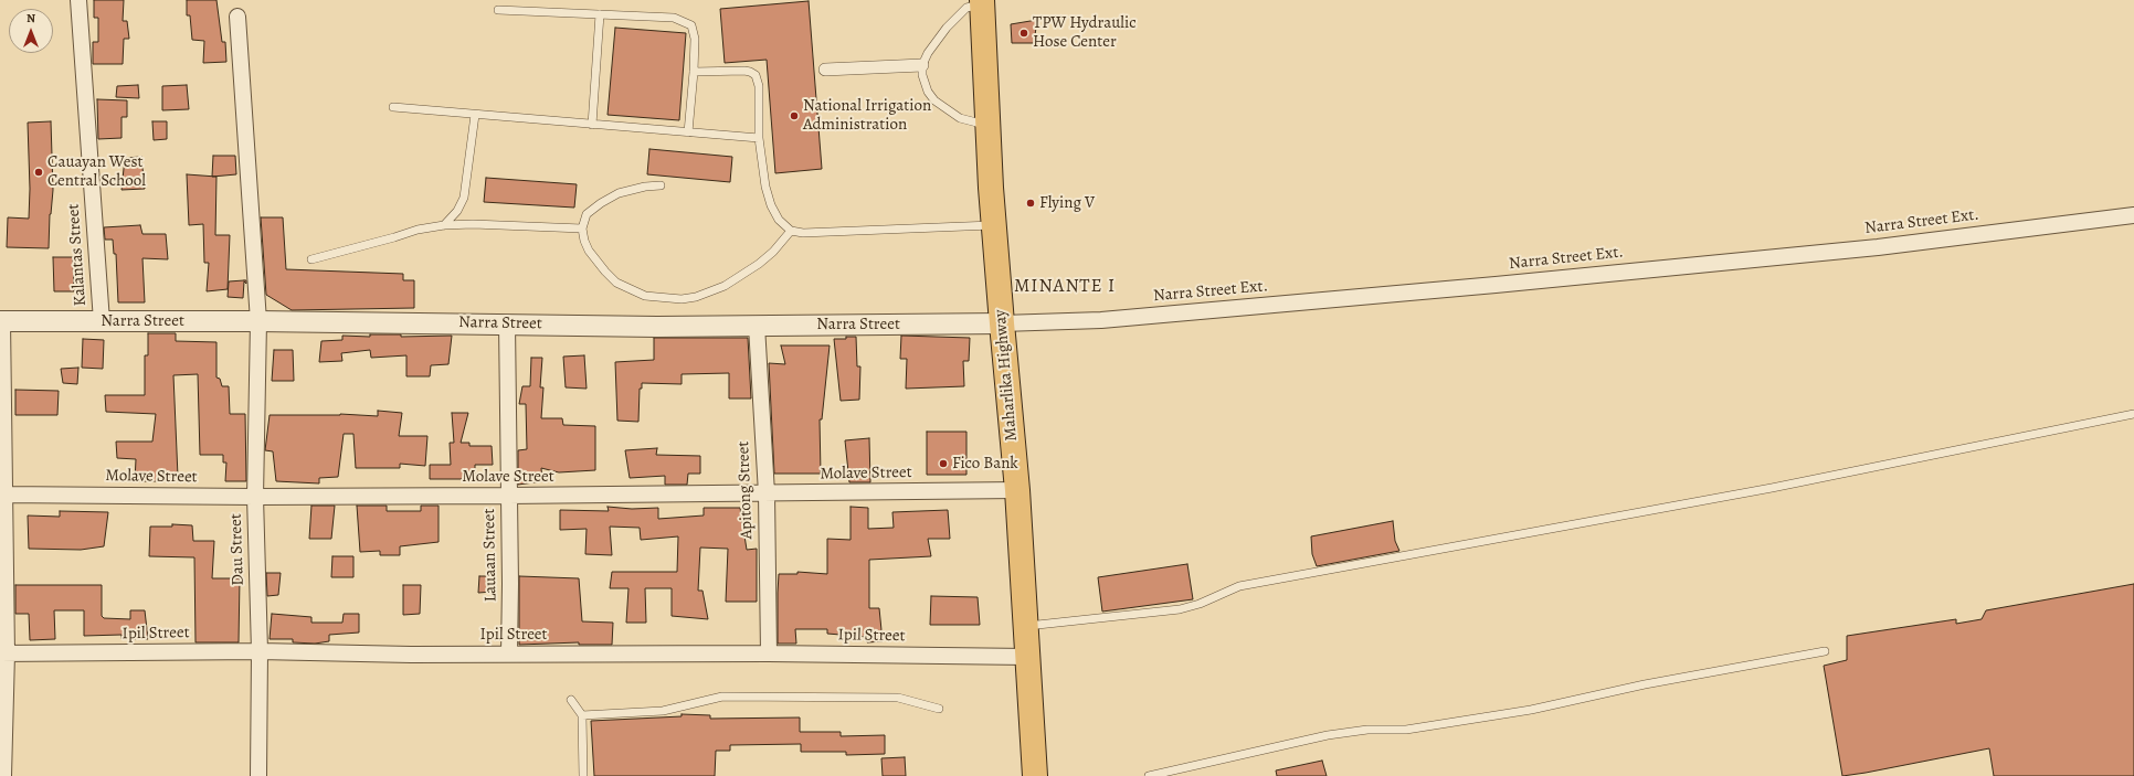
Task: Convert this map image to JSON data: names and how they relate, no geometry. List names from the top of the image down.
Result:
{
  "streets": {
    "highway": ["Maharlika Highway"],
    "street": [
      "Narra Street Ext.",
      "Kalantas Street",
      "Narra Street",
      "Molave Street",
      "Apitong Street",
      "Dau Street",
      "Lauaan Street",
      "Ipil Street"
    ]
  },
  "crossings": [
    ["Narra Street Ext.", "Narra Street"],
    ["Narra Street Ext.", "Maharlika Highway"],
    ["Kalantas Street", "Narra Street"],
    ["Narra Street", "Maharlika Highway"],
    ["Narra Street", "Apitong Street"],
    ["Narra Street", "Dau Street"],
    ["Narra Street", "Lauaan Street"],
    ["Maharlika Highway", "Molave Street"],
    ["Maharlika Highway", "Ipil Street"],
    ["Molave Street", "Apitong Street"],
    ["Molave Street", "Dau Street"],
    ["Molave Street", "Lauaan Street"],
    ["Apitong Street", "Ipil Street"],
    ["Dau Street", "Ipil Street"],
    ["Lauaan Street", "Ipil Street"]
  ],
  "districts": ["MINANTE I"],
  "places": [
    "TPW Hydraulic Hose Center",
    "National Irrigation Administration",
    "Cauayan West Central School",
    "Flying V",
    "Fico Bank"
  ],
  "north": "top"
}
